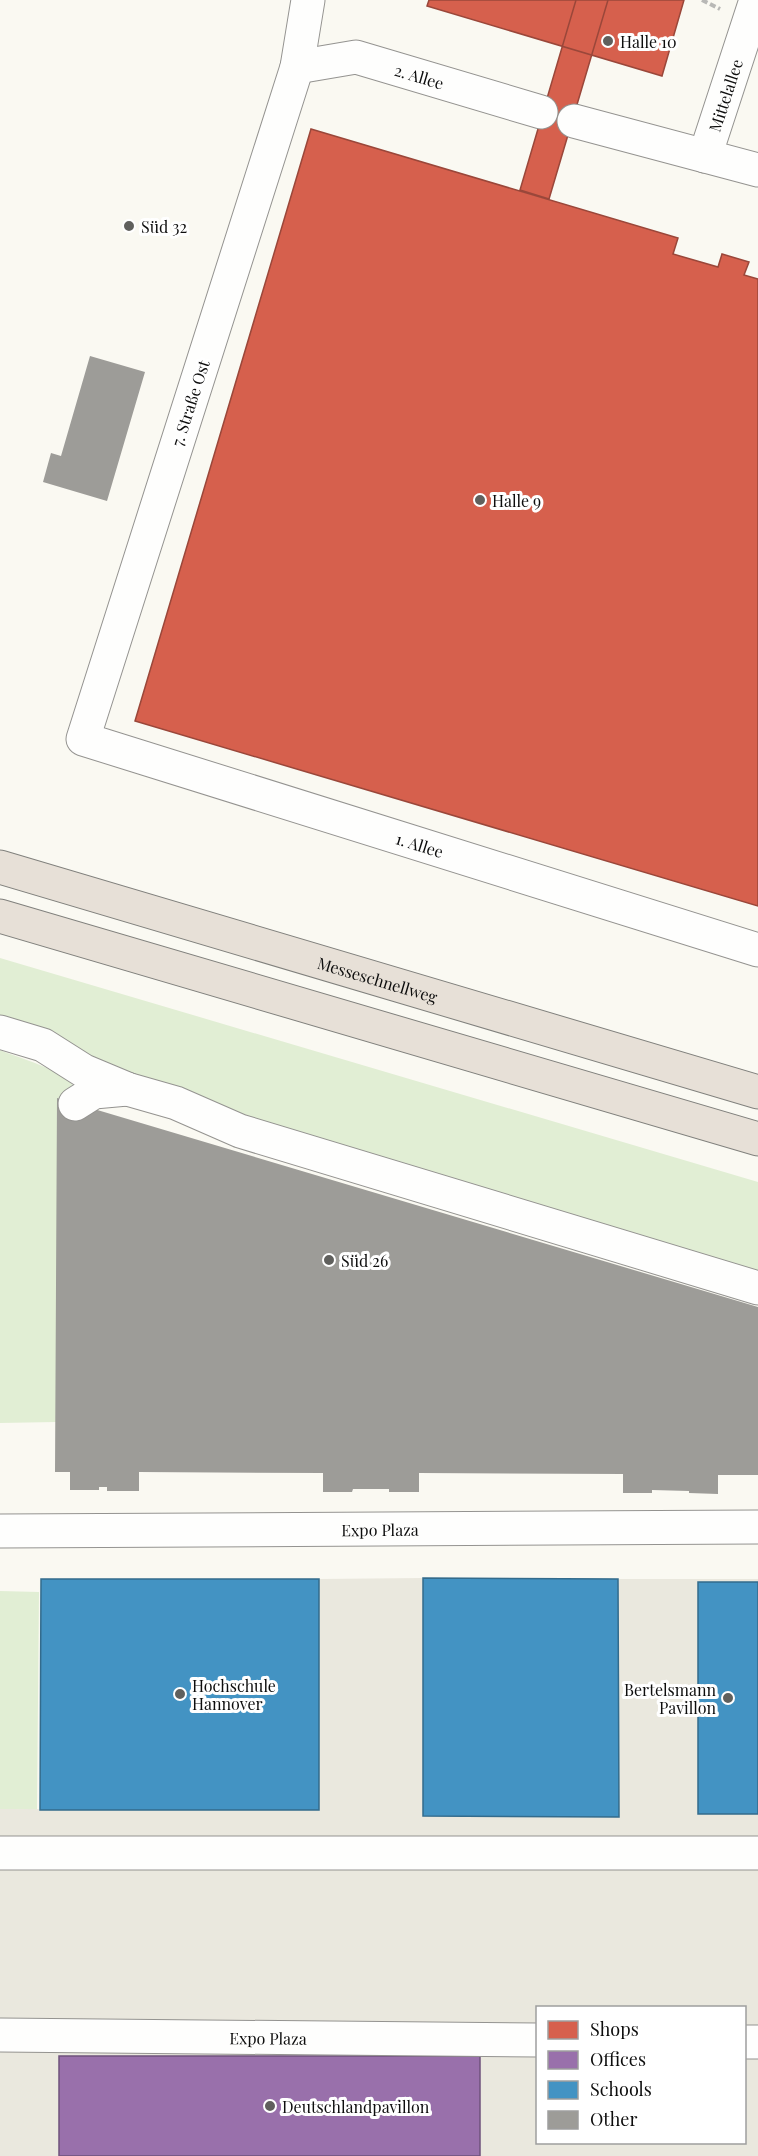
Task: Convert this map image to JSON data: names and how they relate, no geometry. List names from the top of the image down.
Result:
{
  "streets": {
    "highway": ["Messeschnellweg"],
    "street": [
      "2. Allee",
      "Mittelallee",
      "7. Straße Ost",
      "1. Allee",
      "Expo Plaza"
    ]
  },
  "crossings": [
    ["2. Allee", "7. Straße Ost"],
    ["7. Straße Ost", "1. Allee"]
  ],
  "places": [
    "Halle 10",
    "Süd 32",
    "Halle 9",
    "Süd 26",
    "Hochschule Hannover",
    "Bertelsmann Pavillon",
    "Deutschlandpavillon"
  ],
  "legend": [
    "Shops",
    "Offices",
    "Schools",
    "Other"
  ]
}
